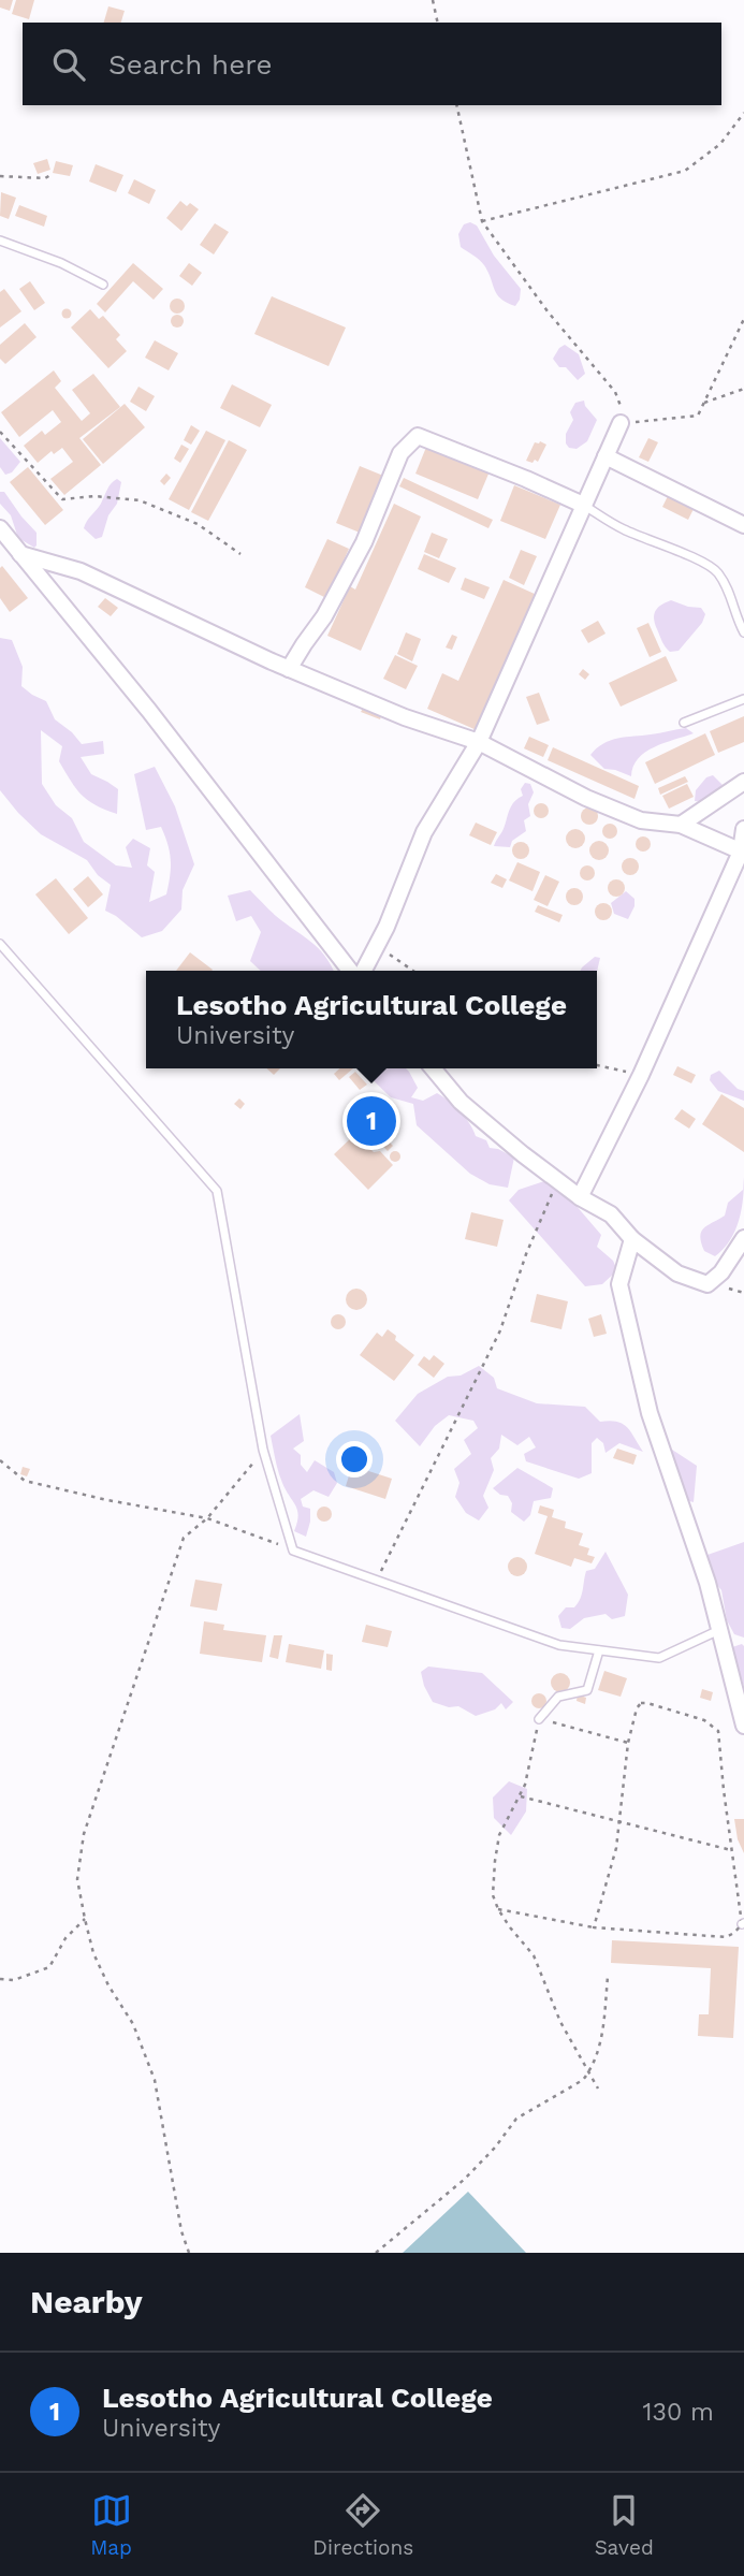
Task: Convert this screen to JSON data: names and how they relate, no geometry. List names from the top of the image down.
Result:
{
  "page": {
    "search": "Search here",
    "popup": ["Lesotho Agricultural College", "University"],
    "pins": "1",
    "heading": "Nearby",
    "list": [
      {
        "mark": "1",
        "name": "Lesotho Agricultural College",
        "note": "University",
        "value": "130 m"
      }
    ],
    "nav": ["Map", "Directions", "Saved"]
  }
}
